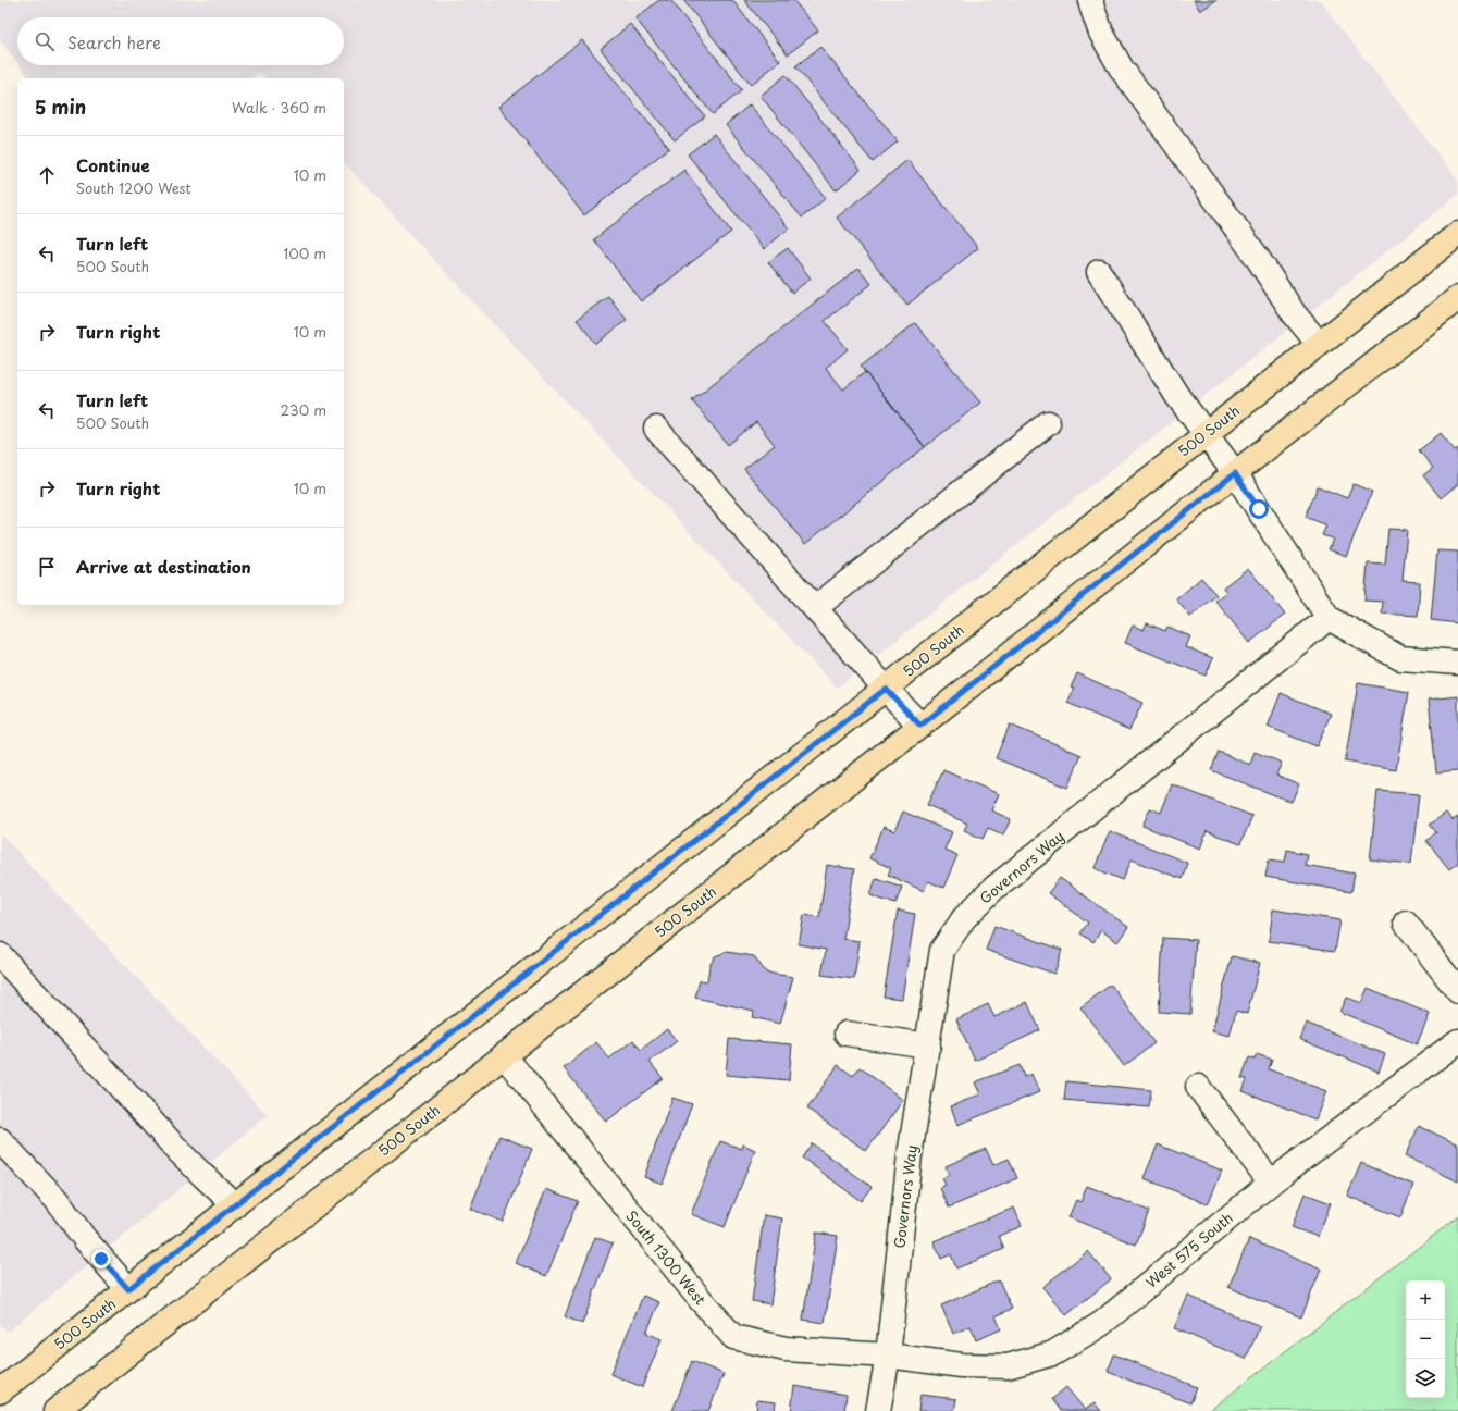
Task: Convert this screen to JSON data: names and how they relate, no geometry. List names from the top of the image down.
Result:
{
  "streets": {
    "main road": ["500 South"],
    "street": ["Governors Way", "West 575 South", "South 1300 West"]
  },
  "crossings": [
    ["500 South", "South 1300 West"],
    ["Governors Way", "West 575 South"],
    ["Governors Way", "South 1300 West"],
    ["West 575 South", "South 1300 West"]
  ],
  "page": {
    "search": "Search here",
    "heading": ["5 min", "Walk · 360 m"],
    "list": [
      ["Continue", "South 1200 West", "10 m"],
      ["Turn left", "500 South", "100 m"],
      ["Turn right", "10 m"],
      ["Turn left", "500 South", "230 m"],
      ["Turn right", "10 m"],
      "Arrive at destination"
    ],
    "map_buttons": ["+", "−"]
  }
}
